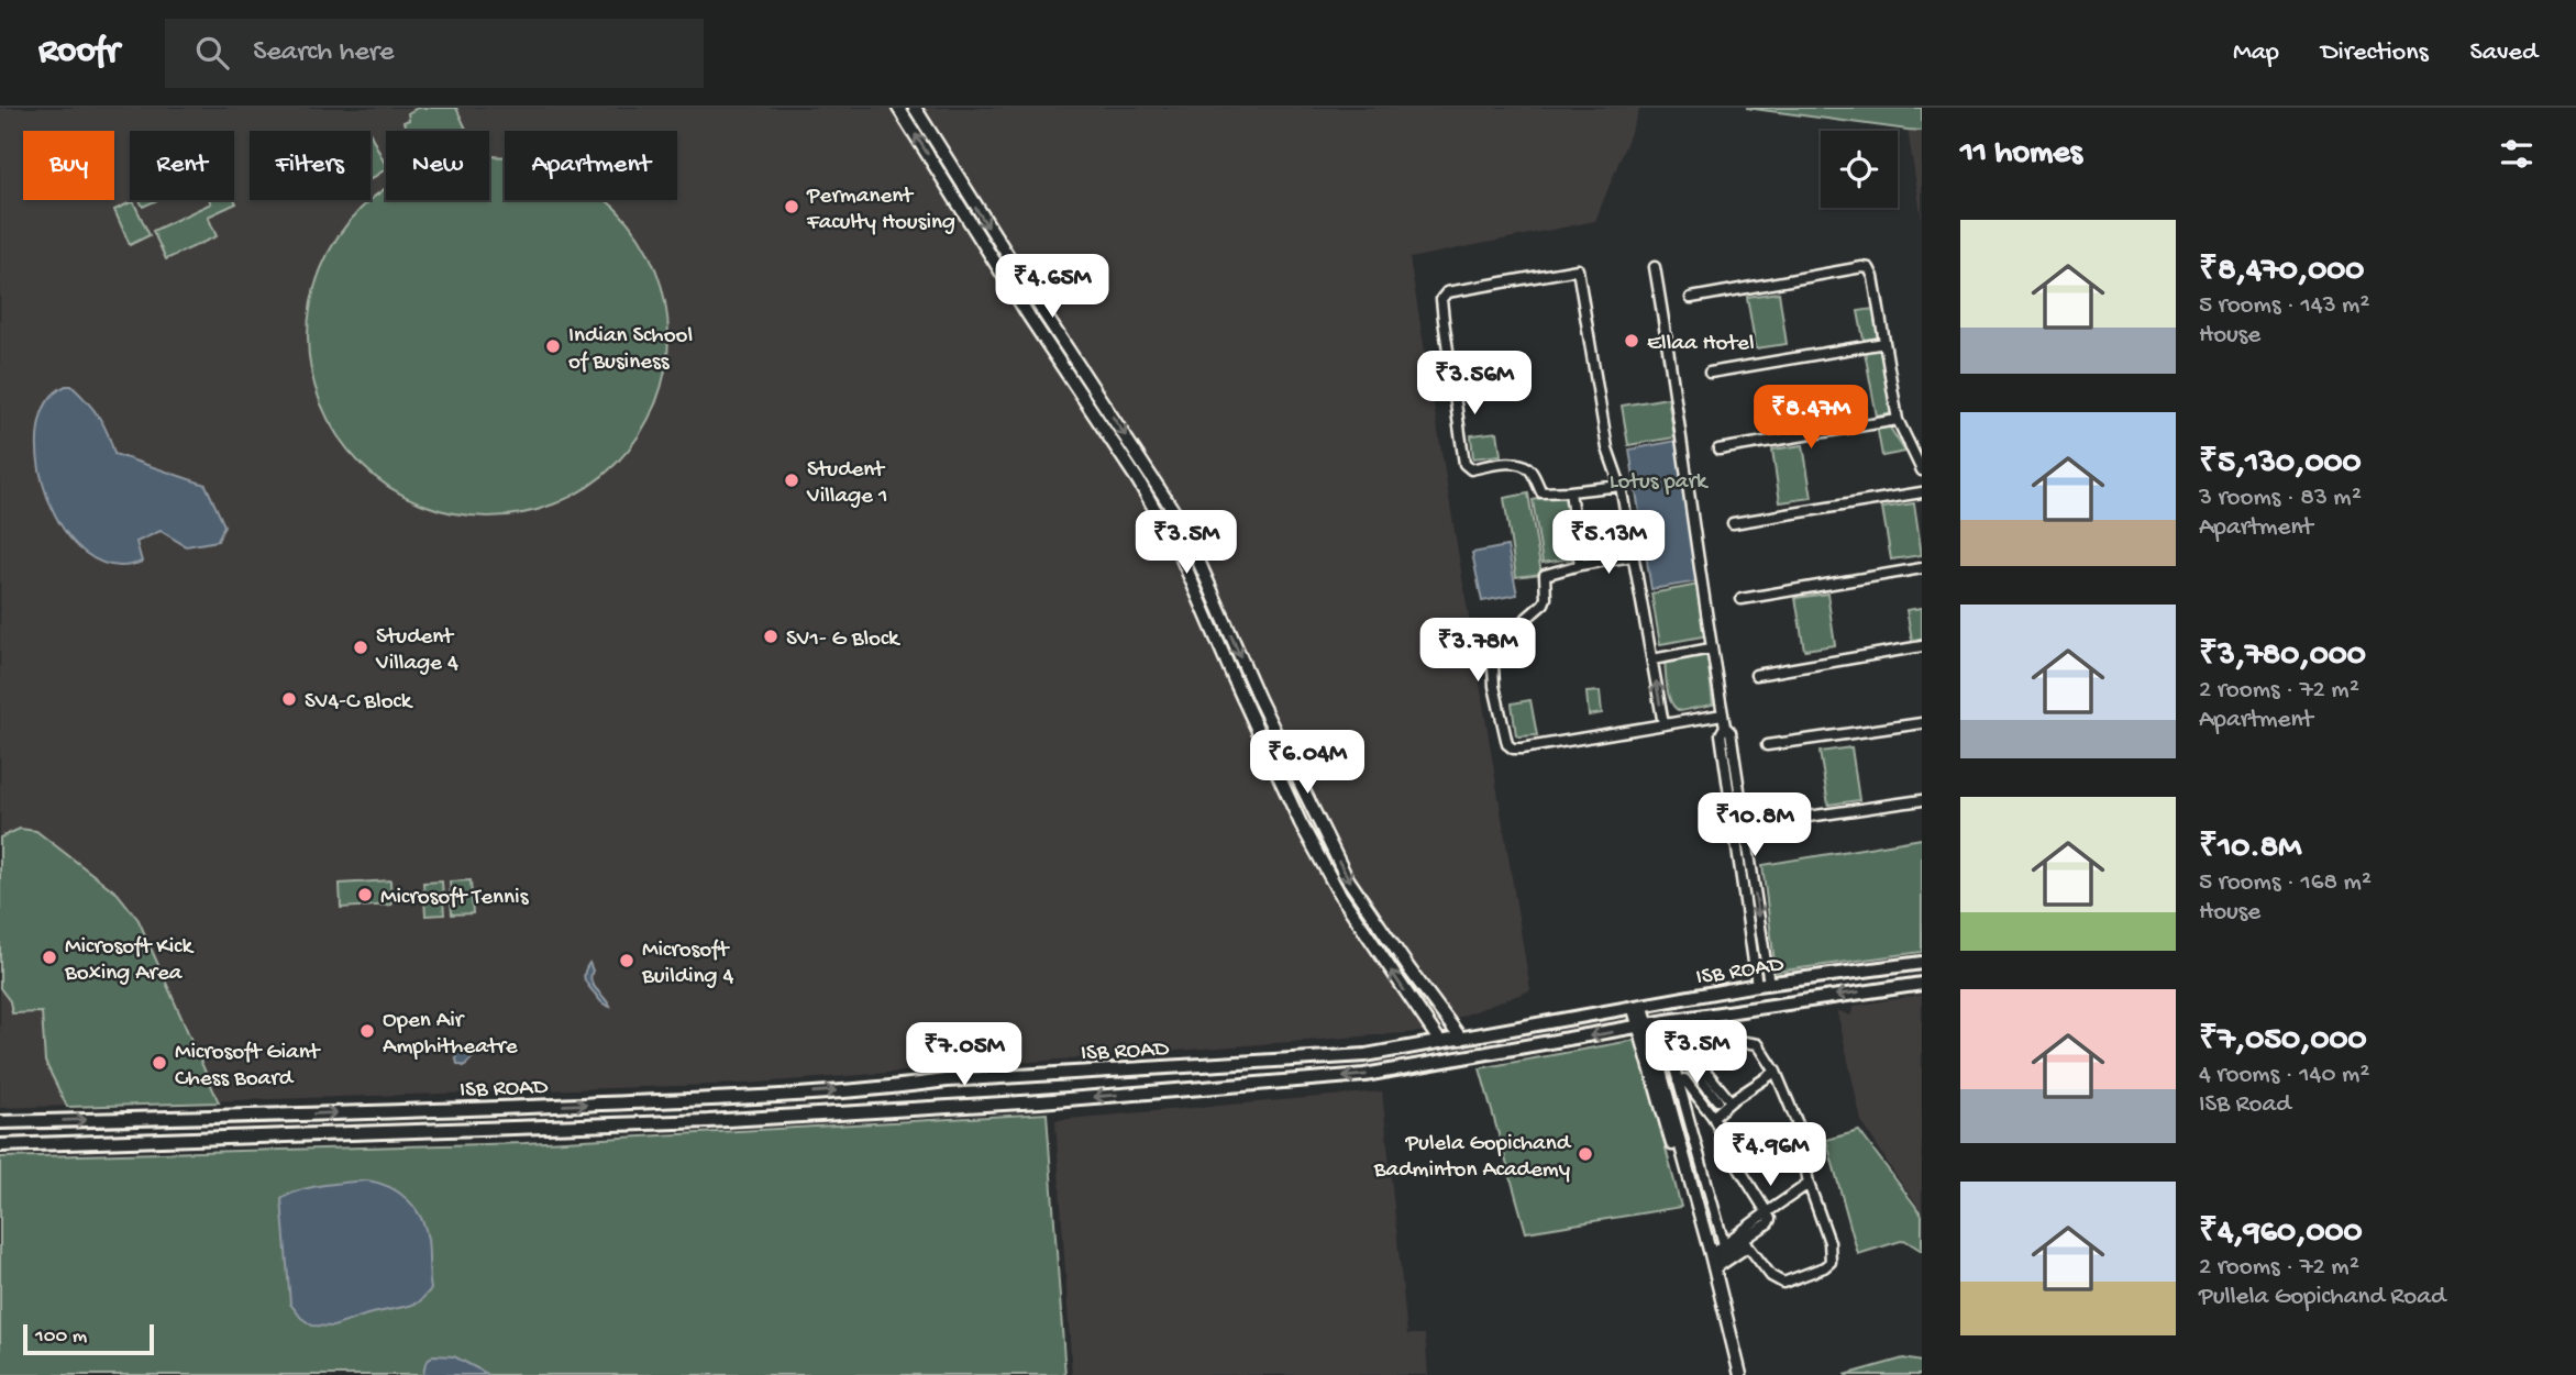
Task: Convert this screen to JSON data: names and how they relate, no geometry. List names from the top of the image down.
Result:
{
  "streets": {
    "main road": ["ISB ROAD"]
  },
  "parks": ["Lotus park"],
  "places": [
    "Permanent Faculty Housing",
    "Ellaa Hotel",
    "Indian School of Business",
    "Student Village 1",
    "SV1- G Block",
    "Student Village 4",
    "SV4-C Block",
    "Microsoft Tennis",
    "Microsoft Kick Boxing Area",
    "Microsoft Building 4",
    "Open Air Amphitheatre",
    "Microsoft Giant Chess Board",
    "Pulela Gopichand Badminton Academy"
  ],
  "scale_bar": "100 m",
  "page": {
    "header": "Roofr",
    "search": "Search here",
    "nav": ["Map", "Directions", "Saved"],
    "heading": "11 homes",
    "chip": [
      "Buy",
      "Rent",
      "Filters",
      "New",
      "Apartment"
    ],
    "list": [
      {
        "name": "₹8,470,000",
        "note": "5 rooms · 143 m² · House"
      },
      {
        "name": "₹5,130,000",
        "note": "3 rooms · 83 m² · Apartment"
      },
      {
        "name": "₹3,780,000",
        "note": "2 rooms · 72 m² · Apartment"
      },
      {
        "name": "₹10.8M",
        "note": "5 rooms · 168 m² · House"
      },
      {
        "name": "₹7,050,000",
        "note": "4 rooms · 140 m² · ISB Road"
      },
      {
        "name": "₹4,960,000",
        "note": "2 rooms · 72 m² · Pullela Gopichand Road"
      }
    ],
    "price": [
      "₹4.65M",
      "₹3.56M",
      "₹8.47M",
      "₹3.5M",
      "₹5.13M",
      "₹3.78M",
      "₹6.04M",
      "₹10.8M",
      "₹3.5M",
      "₹7.05M",
      "₹4.96M"
    ],
    "scale": "100 m"
  }
}
